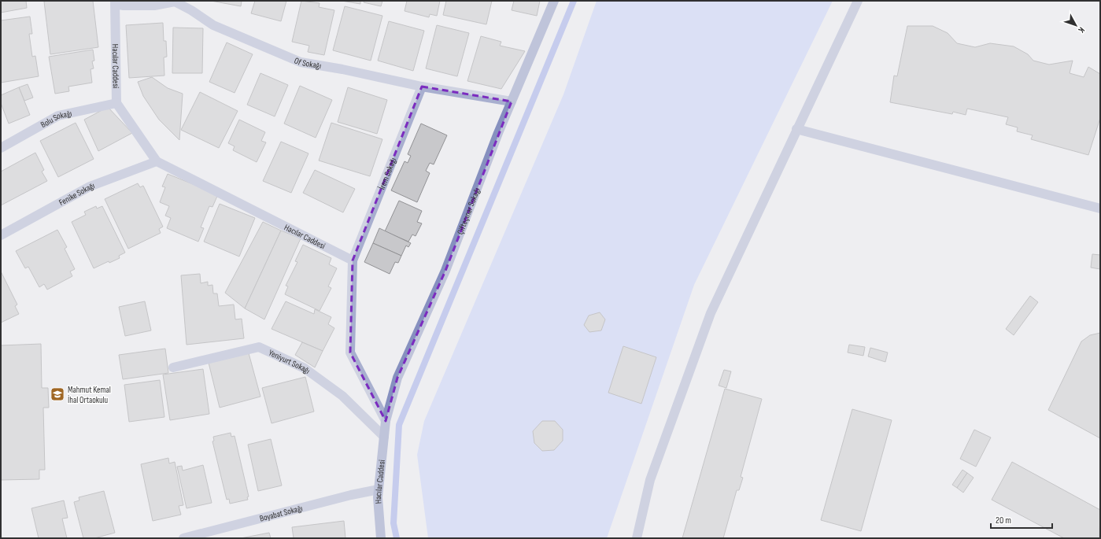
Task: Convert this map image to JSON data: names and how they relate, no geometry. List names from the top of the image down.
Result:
{
  "streets": {
    "street": [
      "Of Sokağı",
      "Hacılar Caddesi",
      "Bolu Sokağı",
      "İrem Sokağı",
      "Fenike Sokağı",
      "Çifteçınar Sokağı",
      "Yeniyurt Sokağı",
      "Boyabat Sokağı"
    ]
  },
  "crossings": [
    ["Of Sokağı", "Hacılar Caddesi"],
    ["Of Sokağı", "İrem Sokağı"],
    ["Of Sokağı", "Çifteçınar Sokağı"],
    ["Hacılar Caddesi", "Bolu Sokağı"],
    ["Hacılar Caddesi", "İrem Sokağı"],
    ["Hacılar Caddesi", "Fenike Sokağı"],
    ["Hacılar Caddesi", "Çifteçınar Sokağı"],
    ["Hacılar Caddesi", "Yeniyurt Sokağı"],
    ["Hacılar Caddesi", "Boyabat Sokağı"]
  ],
  "places": {
    "school or university": ["Mahmut Kemal İhal Ortaokulu"]
  },
  "scale_bar": "20 m",
  "north": "bottom right"
}
